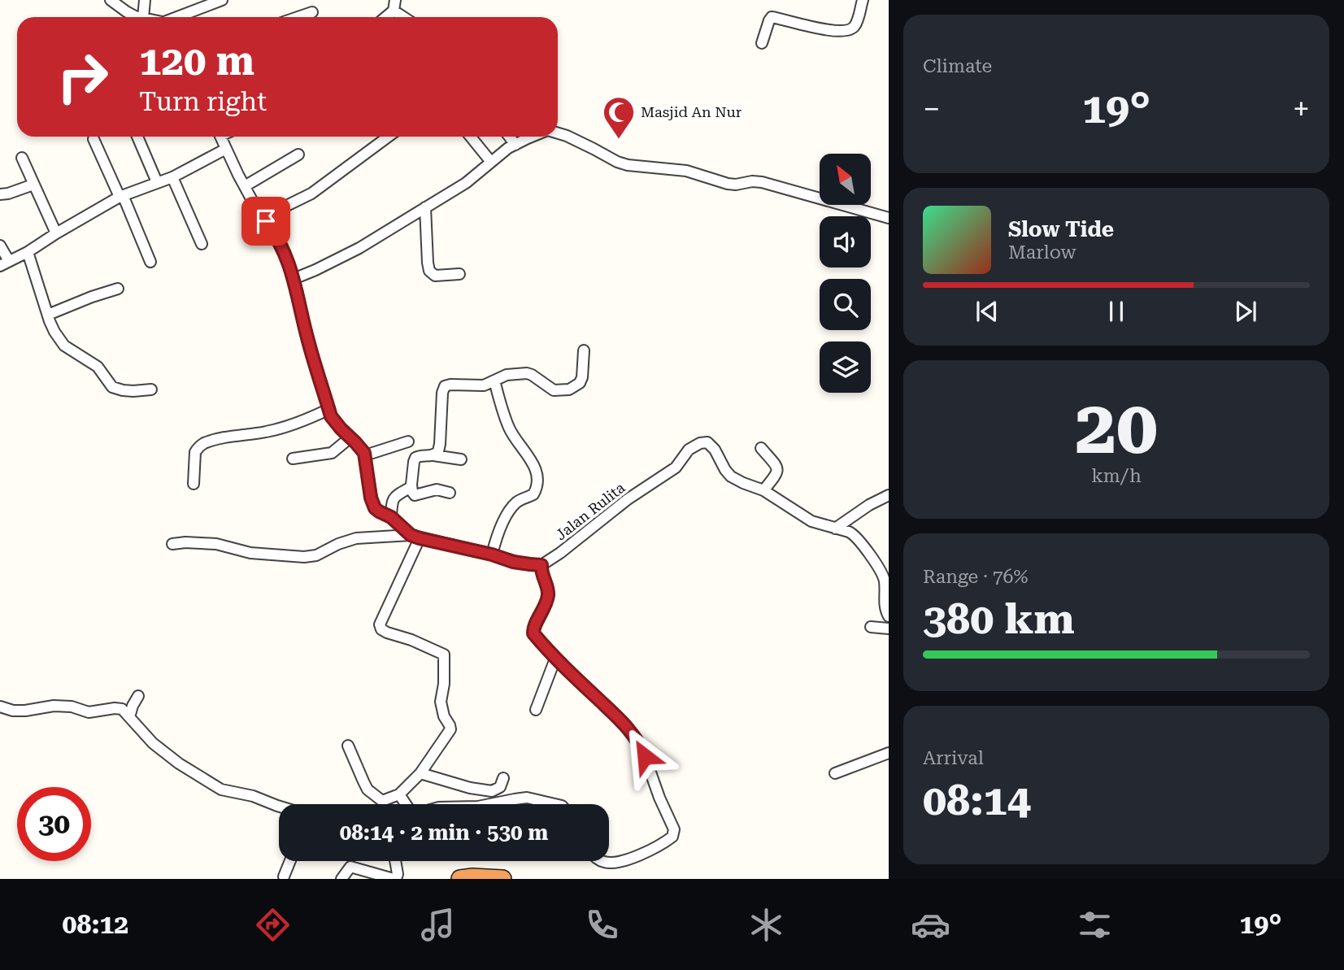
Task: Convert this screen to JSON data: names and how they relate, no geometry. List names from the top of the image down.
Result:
{
  "streets": {
    "street": ["Jalan Rulita"]
  },
  "places": {
    "mosque": ["Masjid An Nur"]
  },
  "north": "top left",
  "page": {
    "tile": [
      "Climate",
      ["20", "km/h"],
      ["Range · 76%", "380 km"],
      ["Arrival", "08:14"]
    ],
    "turn": ["120 m", "Turn right"],
    "heat": ["−", "19°", "+"],
    "song": ["Slow Tide", "Marlow"],
    "limit": "30",
    "trip": "08:14 · 2 min · 530 m",
    "tabs": ["08:12", "19°"]
  }
}
